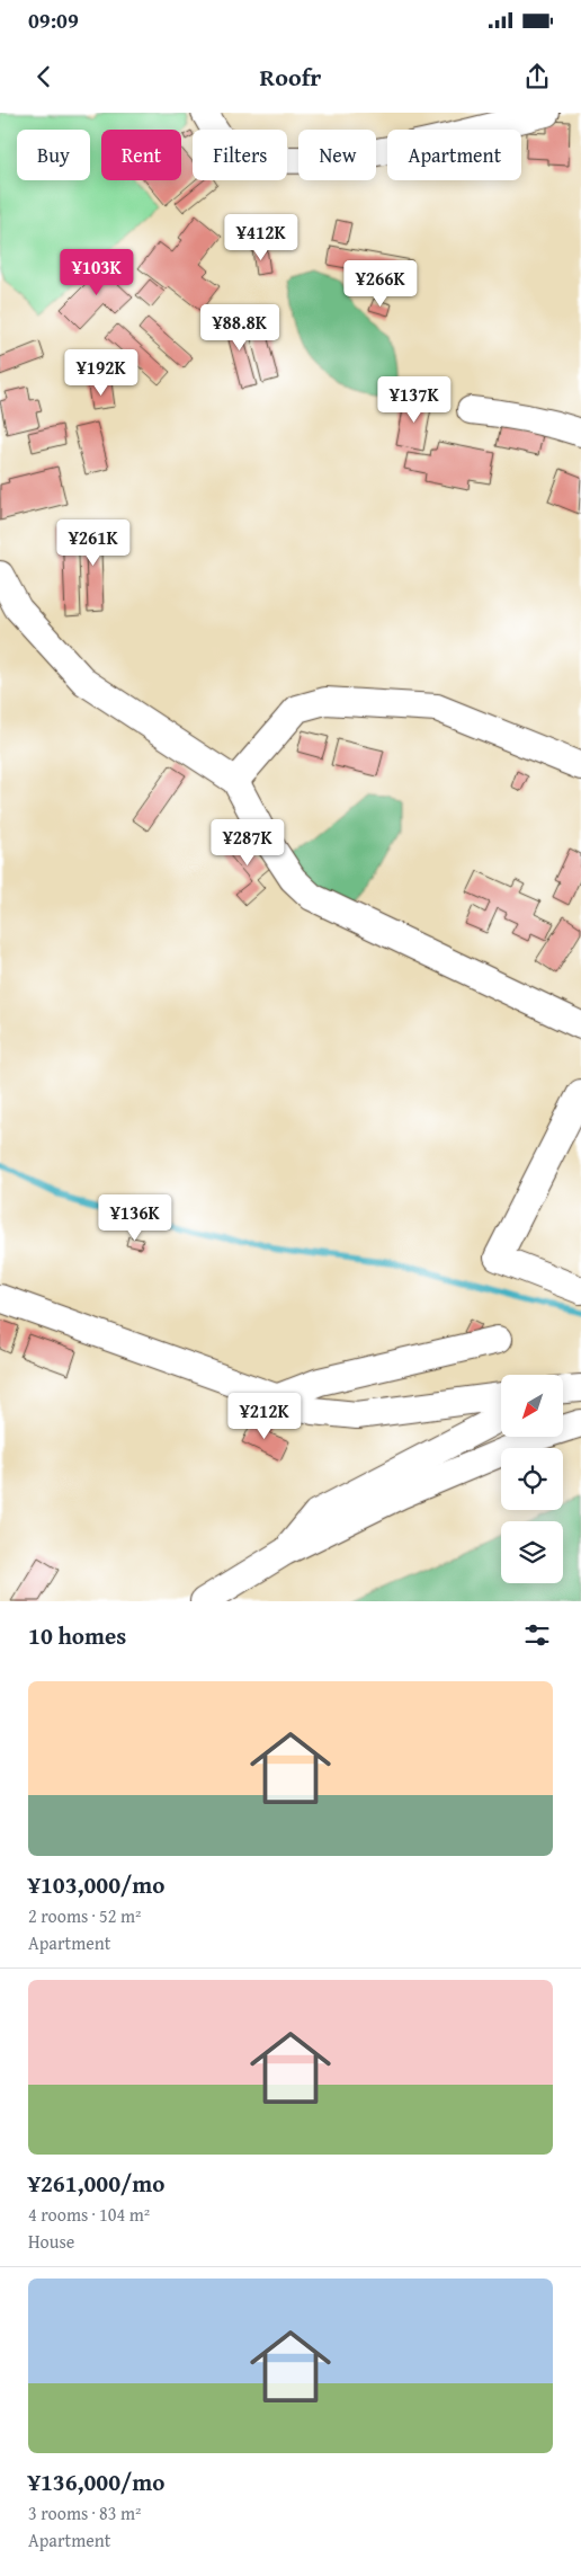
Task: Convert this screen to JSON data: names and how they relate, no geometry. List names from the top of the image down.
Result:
{
  "north": "bottom left",
  "page": {
    "status": "09:09",
    "header": "Roofr",
    "chip": [
      "Buy",
      "Rent",
      "Filters",
      "New",
      "Apartment"
    ],
    "price": [
      "¥412K",
      "¥103K",
      "¥266K",
      "¥88.8K",
      "¥192K",
      "¥137K",
      "¥261K",
      "¥287K",
      "¥136K",
      "¥212K"
    ],
    "heading": "10 homes",
    "list": [
      {
        "name": "¥103,000/mo",
        "note": "2 rooms · 52 m² · Apartment"
      },
      {
        "name": "¥261,000/mo",
        "note": "4 rooms · 104 m² · House"
      },
      {
        "name": "¥136,000/mo",
        "note": "3 rooms · 83 m² · Apartment"
      }
    ]
  }
}
